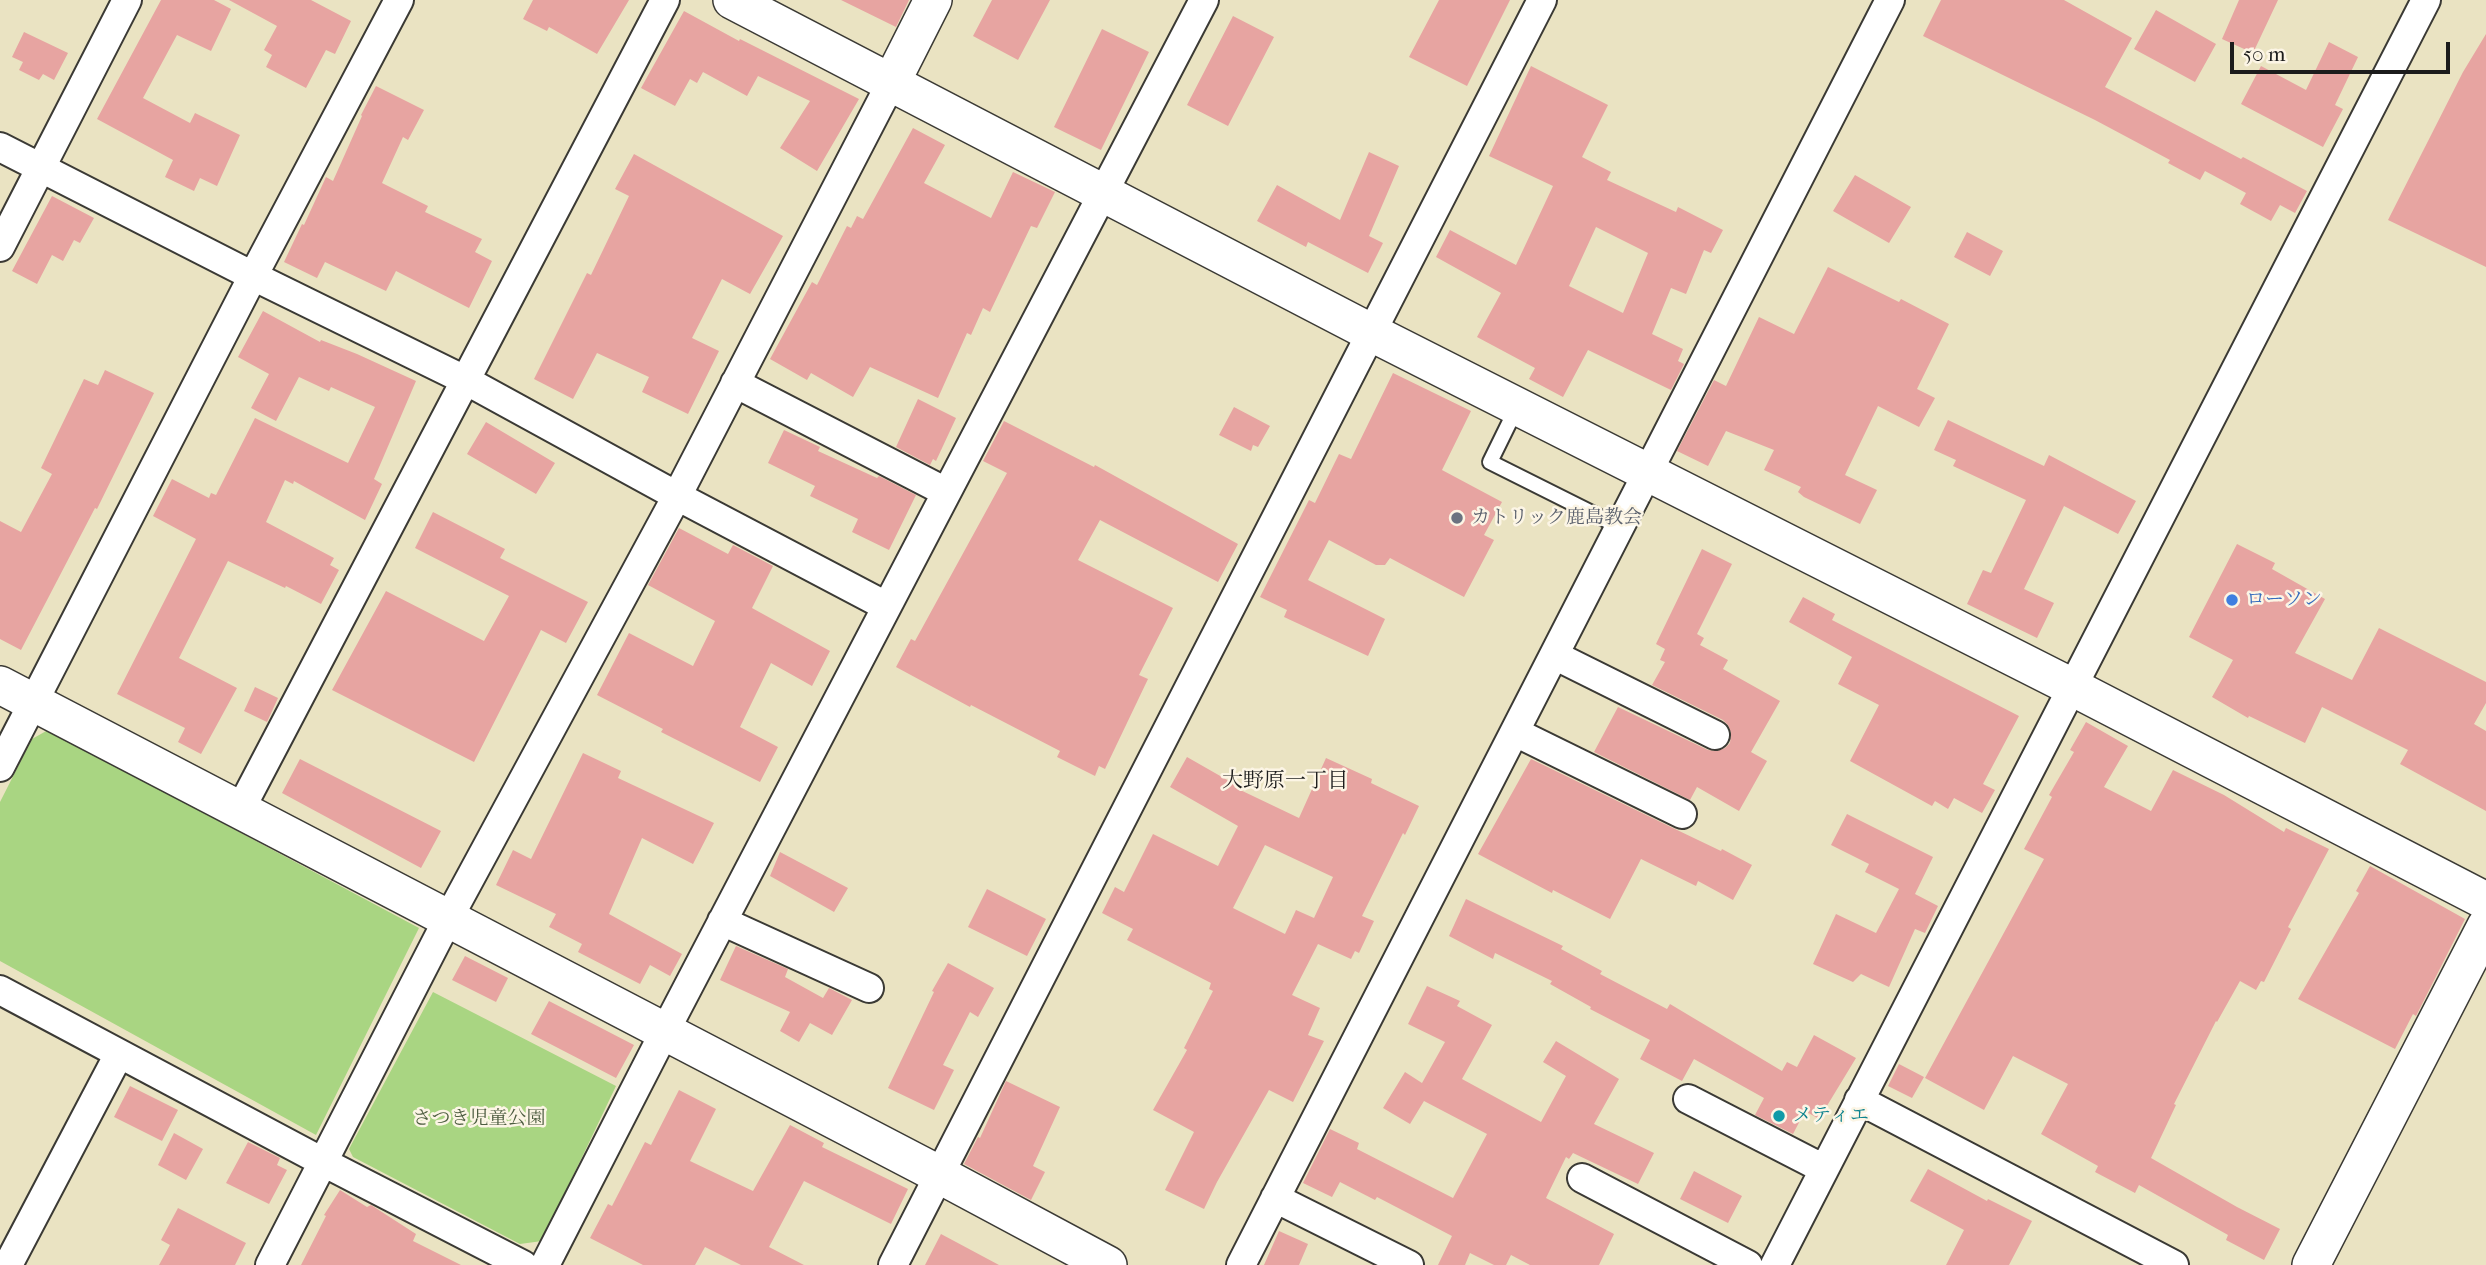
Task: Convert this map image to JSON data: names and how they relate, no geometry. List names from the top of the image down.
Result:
{
  "districts": ["大野原一丁目"],
  "parks": ["さつき児童公園"],
  "places": ["カトリック鹿島教会", "ローソン", "メティエ"],
  "scale_bar": "50 m"
}
